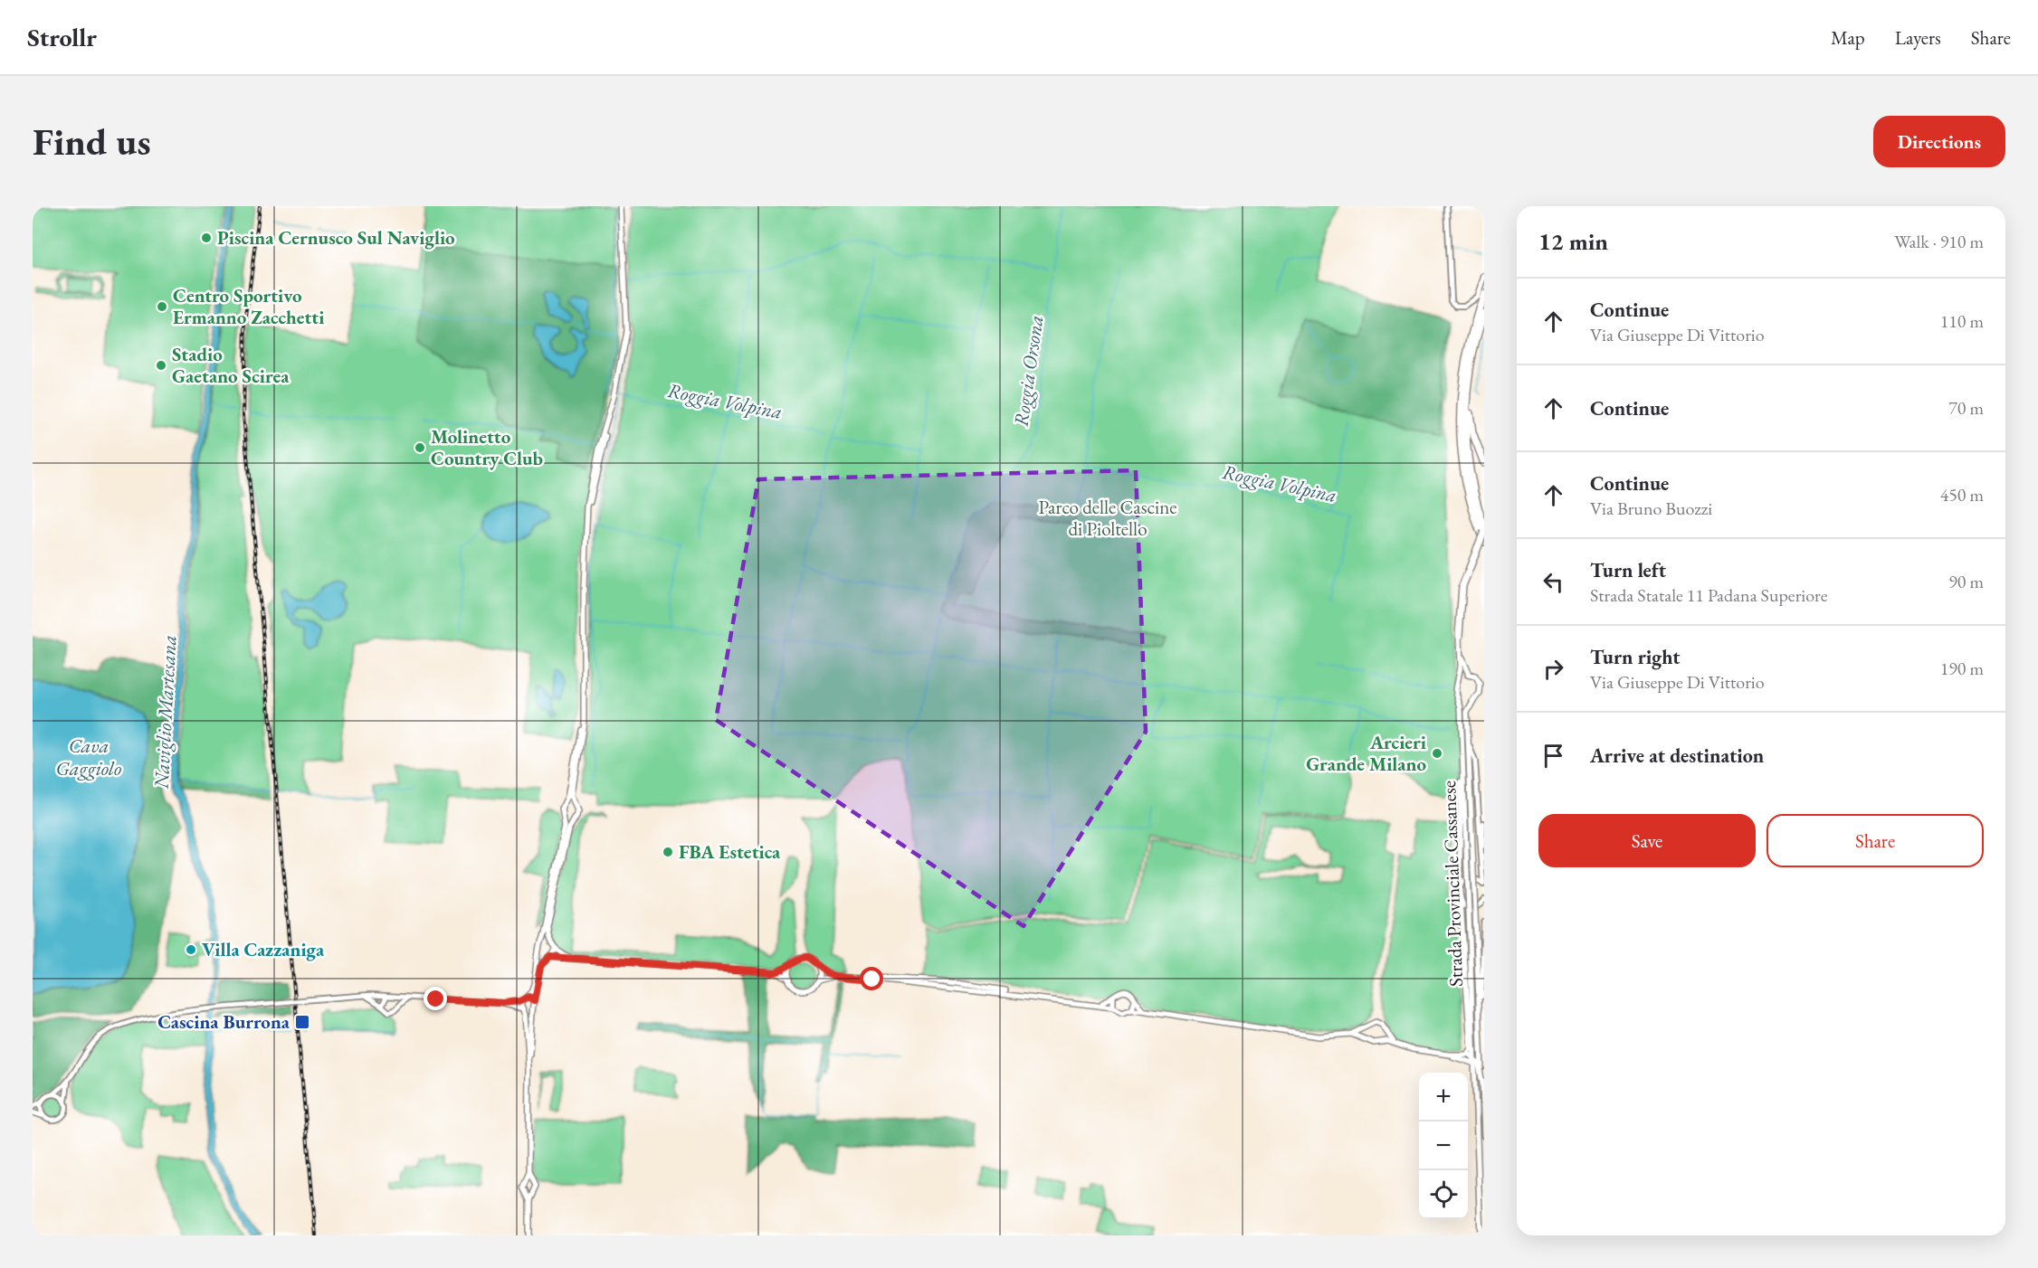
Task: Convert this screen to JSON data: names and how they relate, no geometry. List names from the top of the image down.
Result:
{
  "streets": {
    "main road": ["Strada Provinciale Cassanese"]
  },
  "water": [
    "Roggia Orsona",
    "Roggia Volpina",
    "Naviglio Martesana",
    "Cava Gaggiolo"
  ],
  "parks": ["Parco delle Cascine di Pioltello"],
  "places": {
    "other": [
      "Piscina Cernusco Sul Naviglio",
      "Centro Sportivo Ermanno Zacchetti",
      "Stadio Gaetano Scirea",
      "Molinetto Country Club",
      "Arcieri Grande Milano",
      "FBA Estetica",
      "Villa Cazzaniga"
    ],
    "transit": ["Cascina Burrona"]
  },
  "page": {
    "header": "Strollr",
    "nav": ["Map", "Layers", "Share"],
    "buttons": [
      "Directions",
      ["Save", "Share"]
    ],
    "title": "Find us",
    "heading": ["12 min", "Walk · 910 m"],
    "list": [
      ["Continue", "Via Giuseppe Di Vittorio", "110 m"],
      ["Continue", "70 m"],
      ["Continue", "Via Bruno Buozzi", "450 m"],
      ["Turn left", "Strada Statale 11 Padana Superiore", "90 m"],
      ["Turn right", "Via Giuseppe Di Vittorio", "190 m"],
      "Arrive at destination"
    ],
    "map_buttons": ["+", "−"]
  }
}
